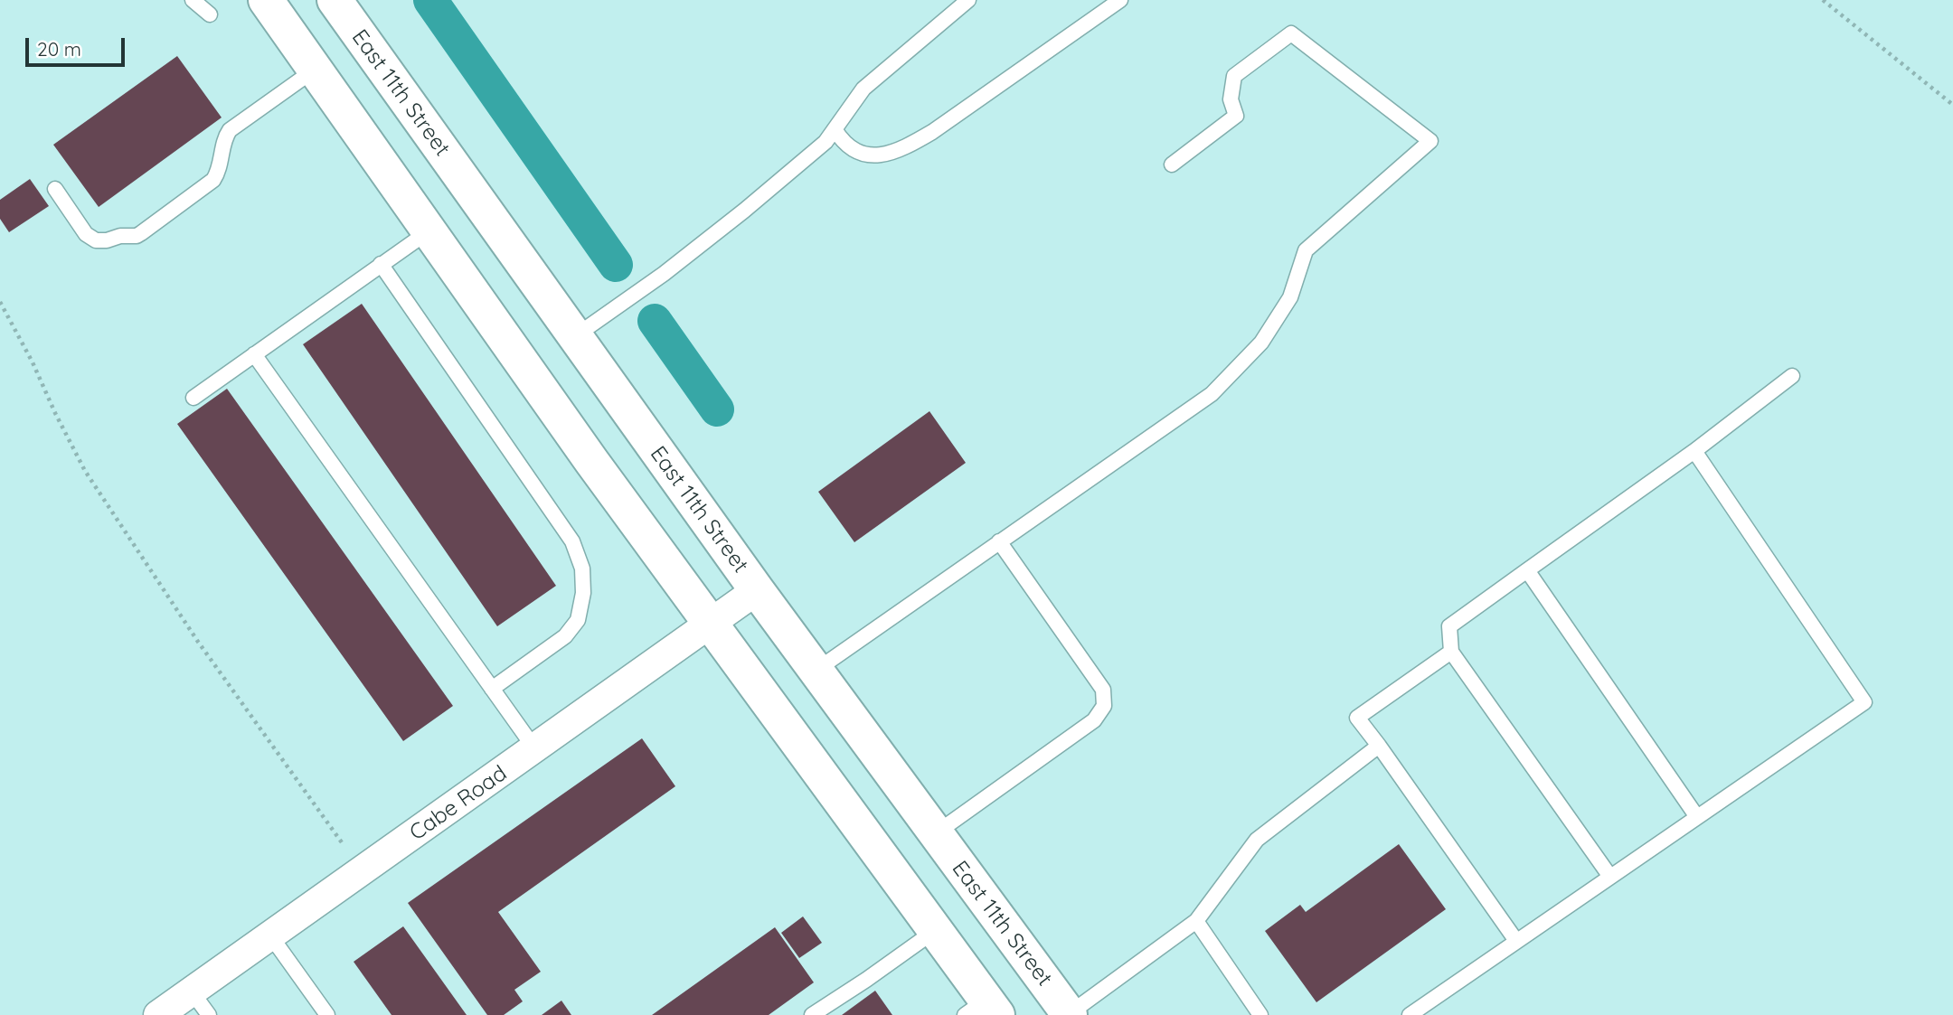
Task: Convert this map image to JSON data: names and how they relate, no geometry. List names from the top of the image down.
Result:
{
  "streets": {
    "main road": ["East 11th Street"],
    "street": ["Cabe Road"]
  },
  "crossings": [
    ["East 11th Street", "Cabe Road"]
  ],
  "scale_bar": "20 m"
}
